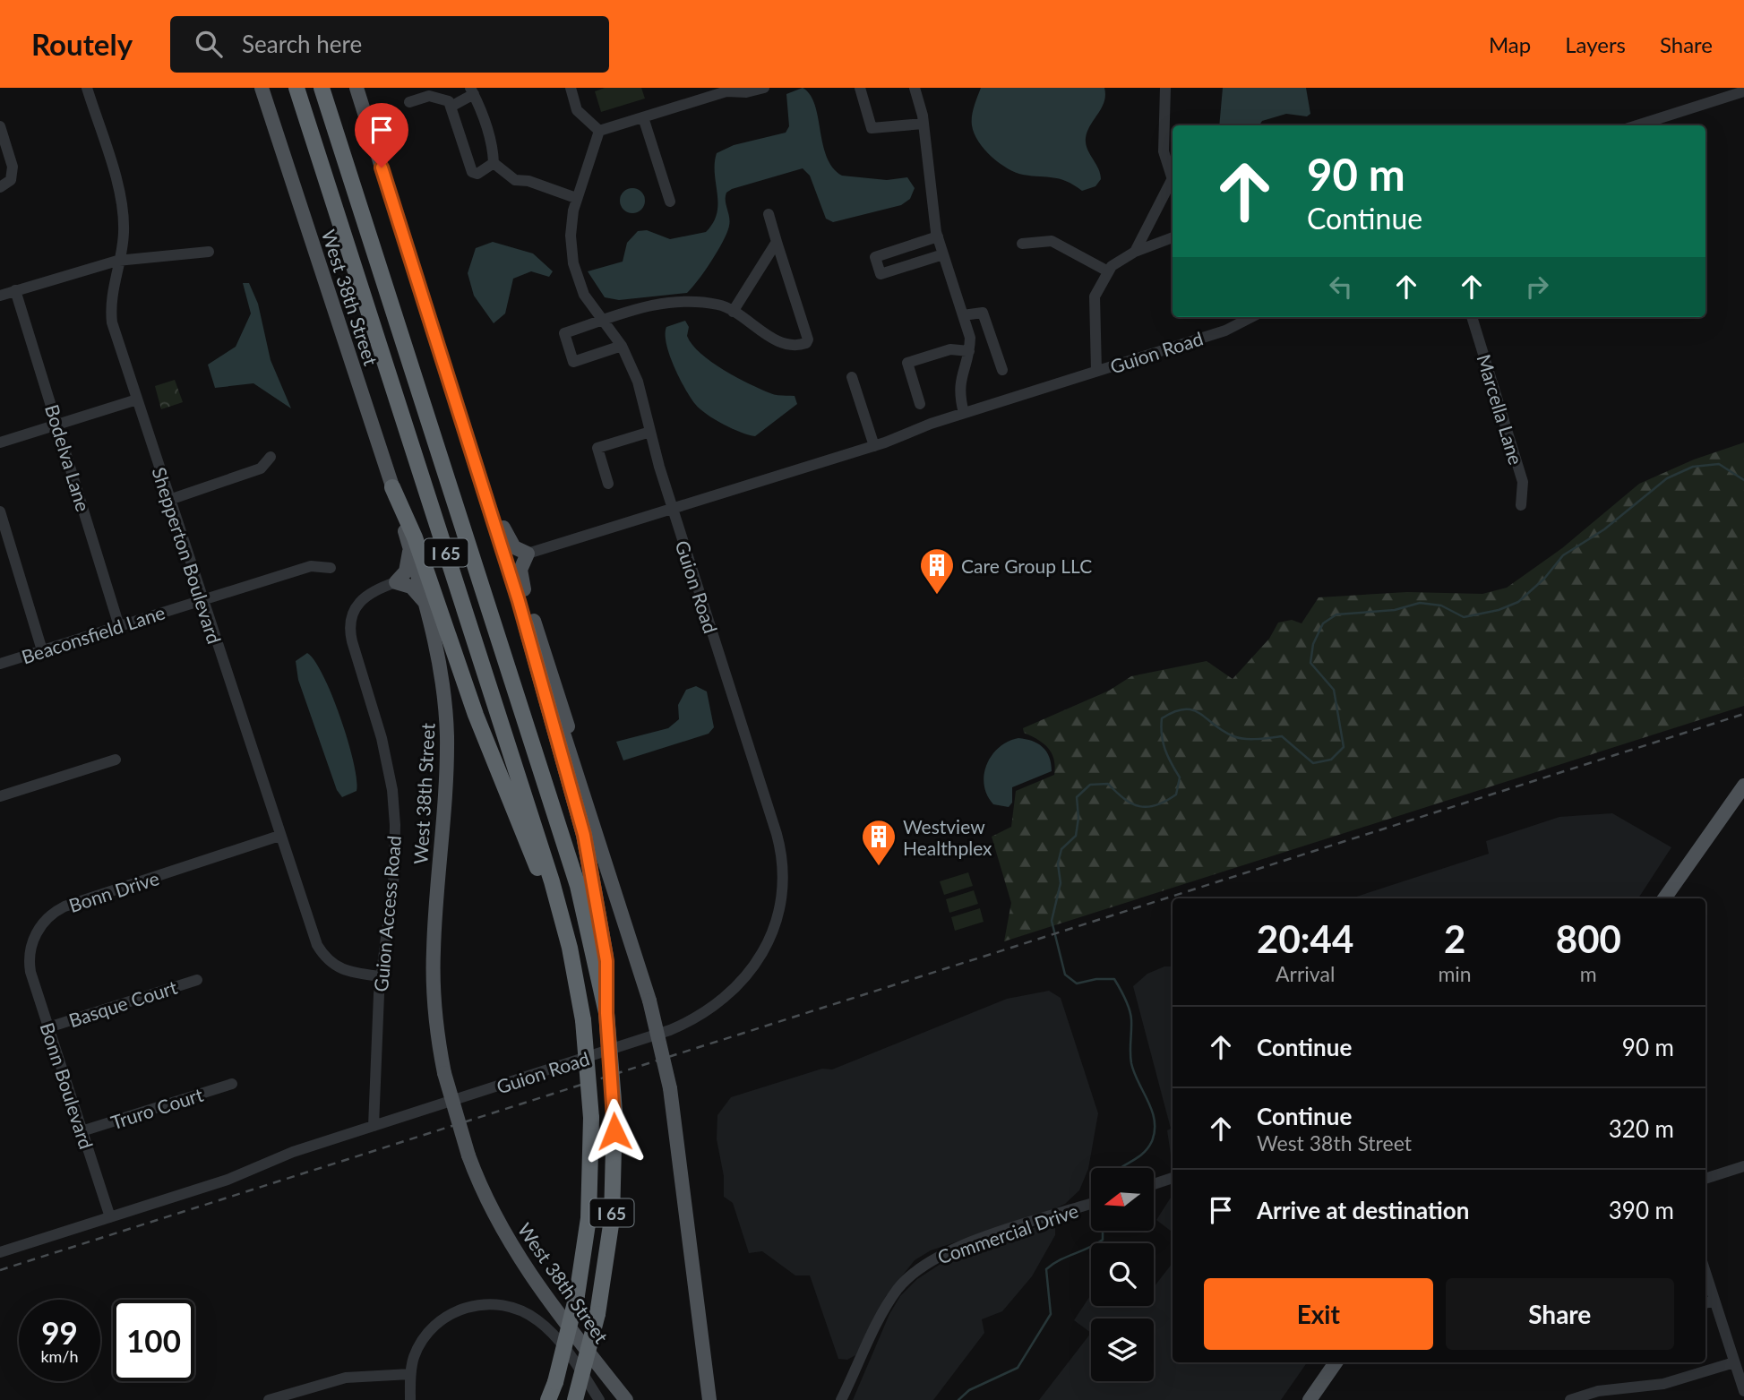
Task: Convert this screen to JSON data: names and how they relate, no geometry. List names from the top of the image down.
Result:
{
  "streets": {
    "highway": ["I 65"],
    "main road": ["West 38th Street"],
    "street": [
      "Guion Road",
      "Marcella Lane",
      "Bodelva Lane",
      "Shepperton Boulevard",
      "Beaconsfield Lane",
      "Bonn Drive",
      "Guion Access Road",
      "Basque Court",
      "Bonn Boulevard",
      "Truro Court",
      "Commercial Drive"
    ]
  },
  "crossings": [
    ["Guion Road", "Guion Access Road"],
    ["Guion Road", "Bonn Boulevard"],
    ["Bodelva Lane", "Beaconsfield Lane"],
    ["Shepperton Boulevard", "Beaconsfield Lane"],
    ["Shepperton Boulevard", "Bonn Drive"],
    ["Shepperton Boulevard", "Guion Access Road"],
    ["Bonn Drive", "Bonn Boulevard"],
    ["Basque Court", "Bonn Boulevard"],
    ["Bonn Boulevard", "Truro Court"]
  ],
  "places": {
    "building": ["Care Group LLC", "Westview Healthplex"]
  },
  "north": "left",
  "page": {
    "header": "Routely",
    "search": "Search here",
    "nav": ["Map", "Layers", "Share"],
    "turn": ["90 m", "Continue"],
    "eta": [
      "20:44",
      "Arrival",
      "2",
      "min",
      "800",
      "m"
    ],
    "list": [
      {
        "name": "Continue",
        "value": "90 m"
      },
      {
        "name": "Continue",
        "note": "West 38th Street",
        "value": "320 m"
      },
      {
        "name": "Arrive at destination",
        "value": "390 m"
      }
    ],
    "buttons": ["Exit", "Share"],
    "speed": "99 km/h",
    "limit": "100"
  }
}
